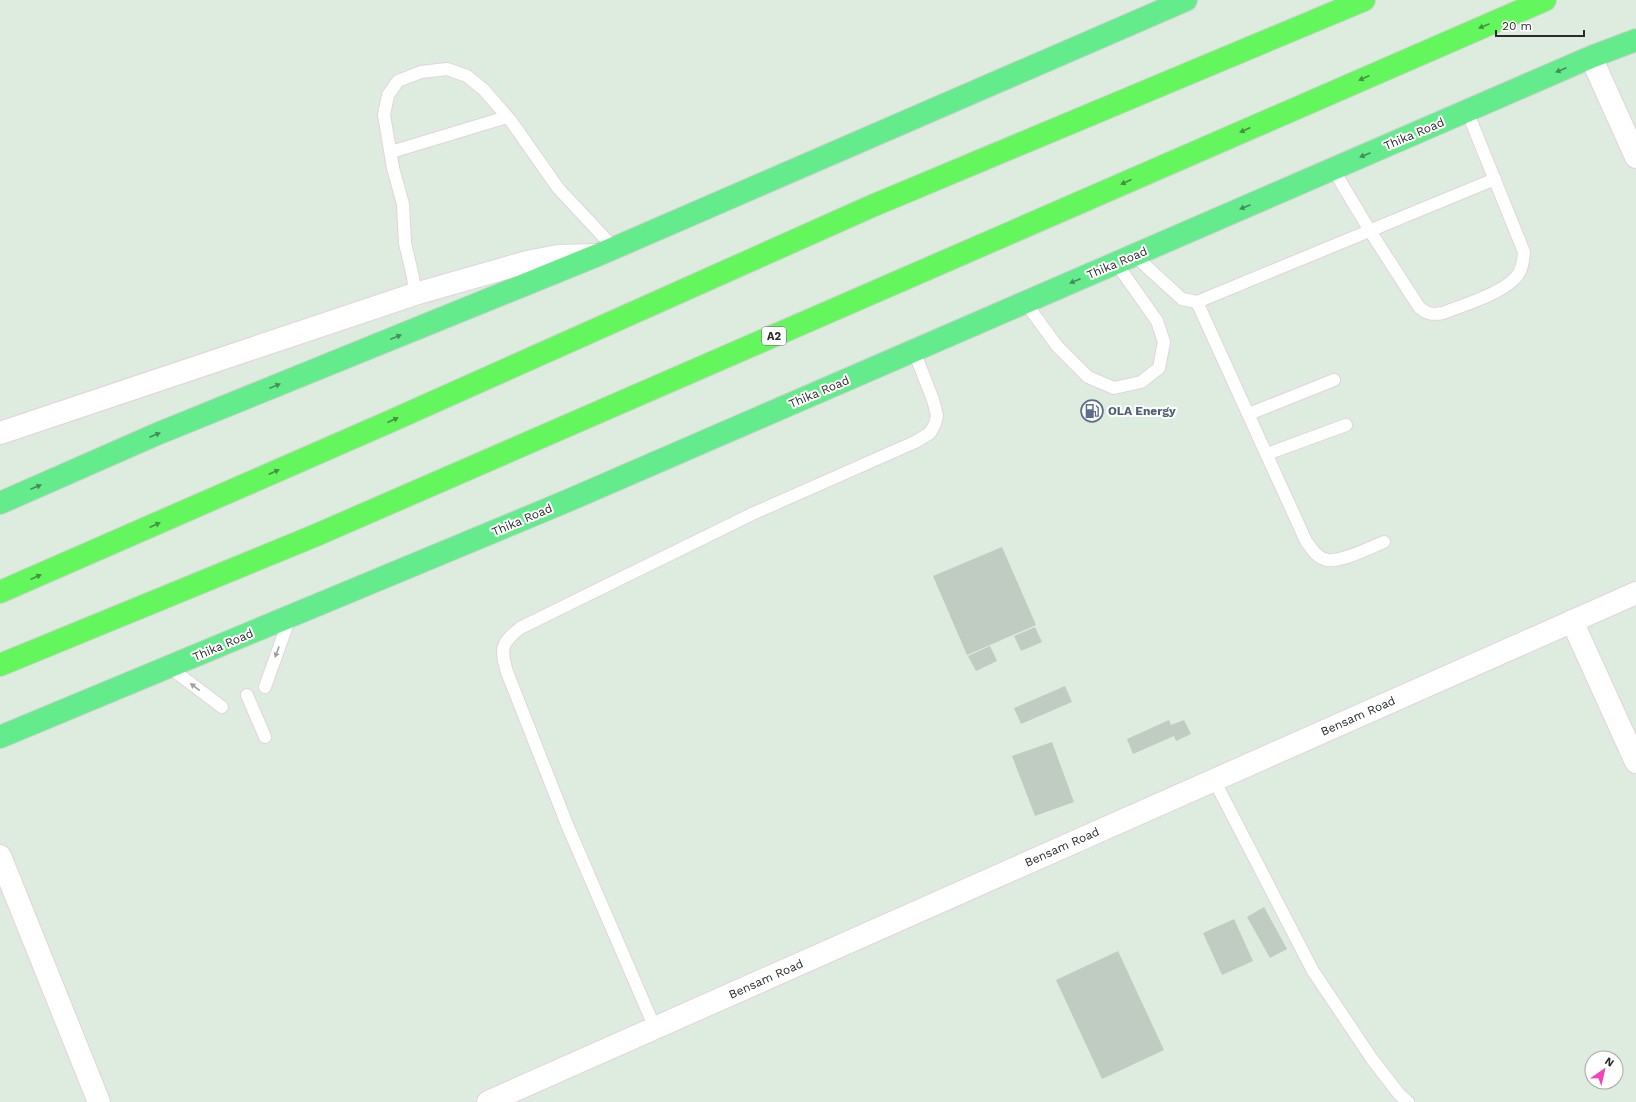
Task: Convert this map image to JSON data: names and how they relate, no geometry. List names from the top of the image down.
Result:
{
  "streets": {
    "highway": ["A2"],
    "main road": ["Thika Road"],
    "street": ["Bensam Road"]
  },
  "places": {
    "fuel station": ["OLA Energy"]
  },
  "scale_bar": "20 m",
  "north": "top right"
}
